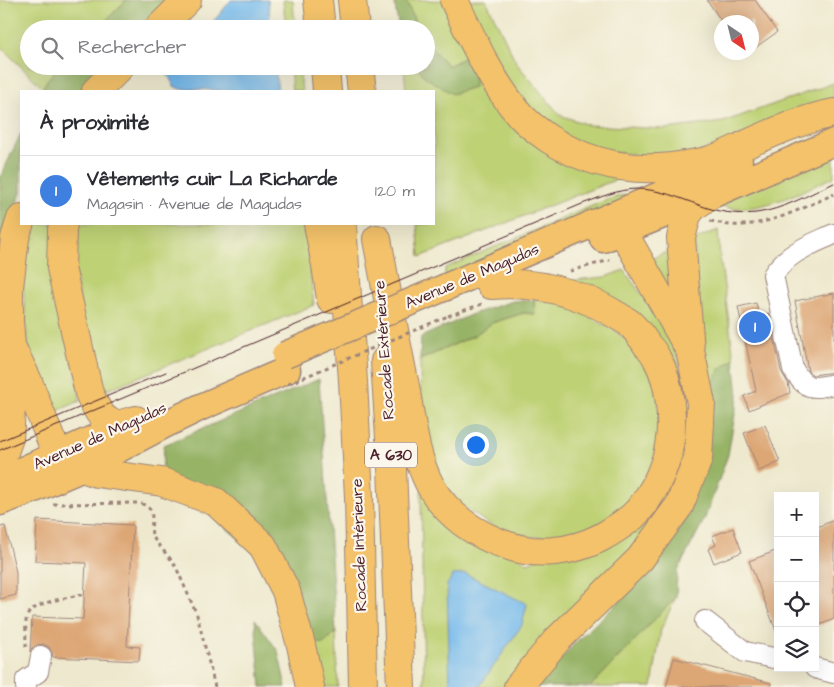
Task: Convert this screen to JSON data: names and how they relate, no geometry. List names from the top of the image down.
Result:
{
  "streets": {
    "highway": ["Rocade Extérieure", "A 630", "Rocade Intérieure"],
    "main road": ["Avenue de Magudas"]
  },
  "north": "bottom right",
  "page": {
    "search": "Rechercher",
    "heading": "À proximité",
    "list": [
      {
        "mark": "1",
        "name": "Vêtements cuir La Richarde",
        "note": "Magasin · Avenue de Magudas",
        "value": "120 m"
      }
    ],
    "pins": "1",
    "map_buttons": ["+", "−"]
  }
}
